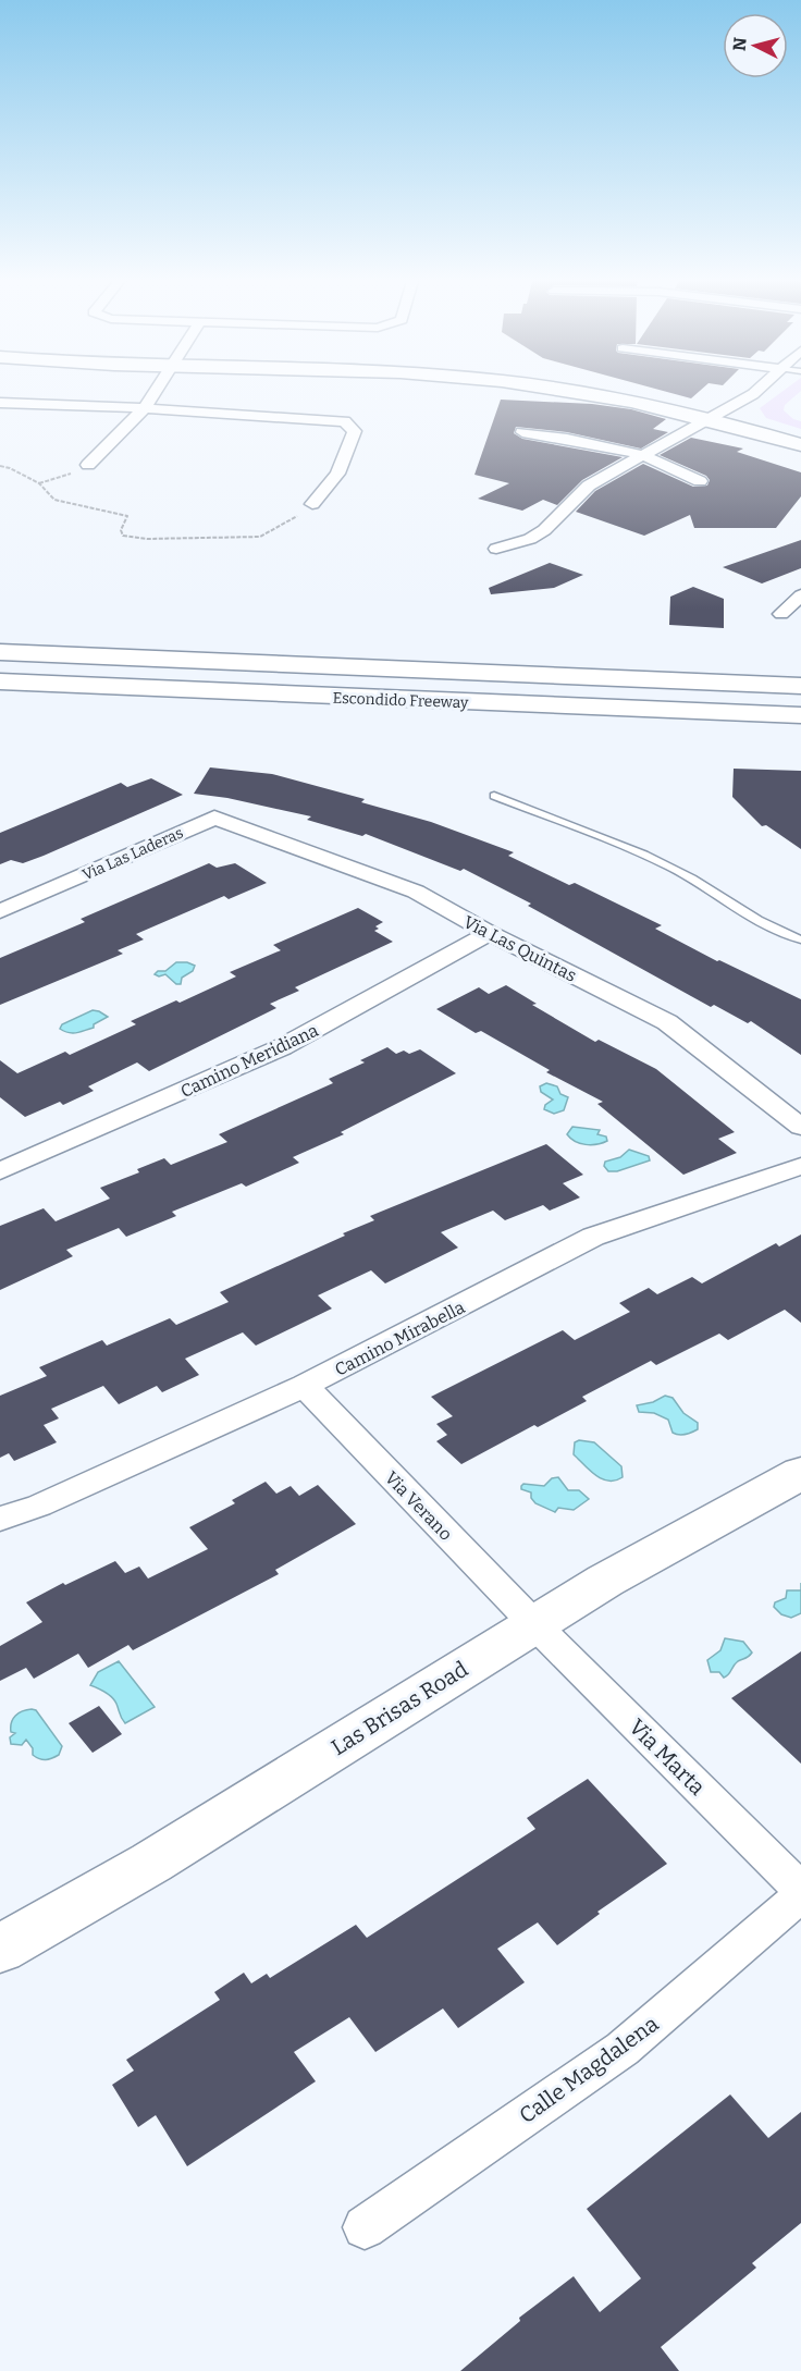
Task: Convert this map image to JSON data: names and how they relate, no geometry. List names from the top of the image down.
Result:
{
  "streets": {
    "main road": ["Escondido Freeway", "Las Brisas Road"],
    "street": [
      "Via Las Laderas",
      "Via Las Quintas",
      "Camino Meridiana",
      "Camino Mirabella",
      "Via Verano",
      "Via Marta",
      "Calle Magdalena"
    ]
  },
  "crossings": [
    ["Via Las Laderas", "Via Las Quintas"],
    ["Via Las Quintas", "Camino Meridiana"],
    ["Camino Mirabella", "Via Verano"],
    ["Via Verano", "Las Brisas Road"],
    ["Via Verano", "Via Marta"],
    ["Las Brisas Road", "Via Marta"],
    ["Via Marta", "Calle Magdalena"]
  ],
  "north": "left"
}
